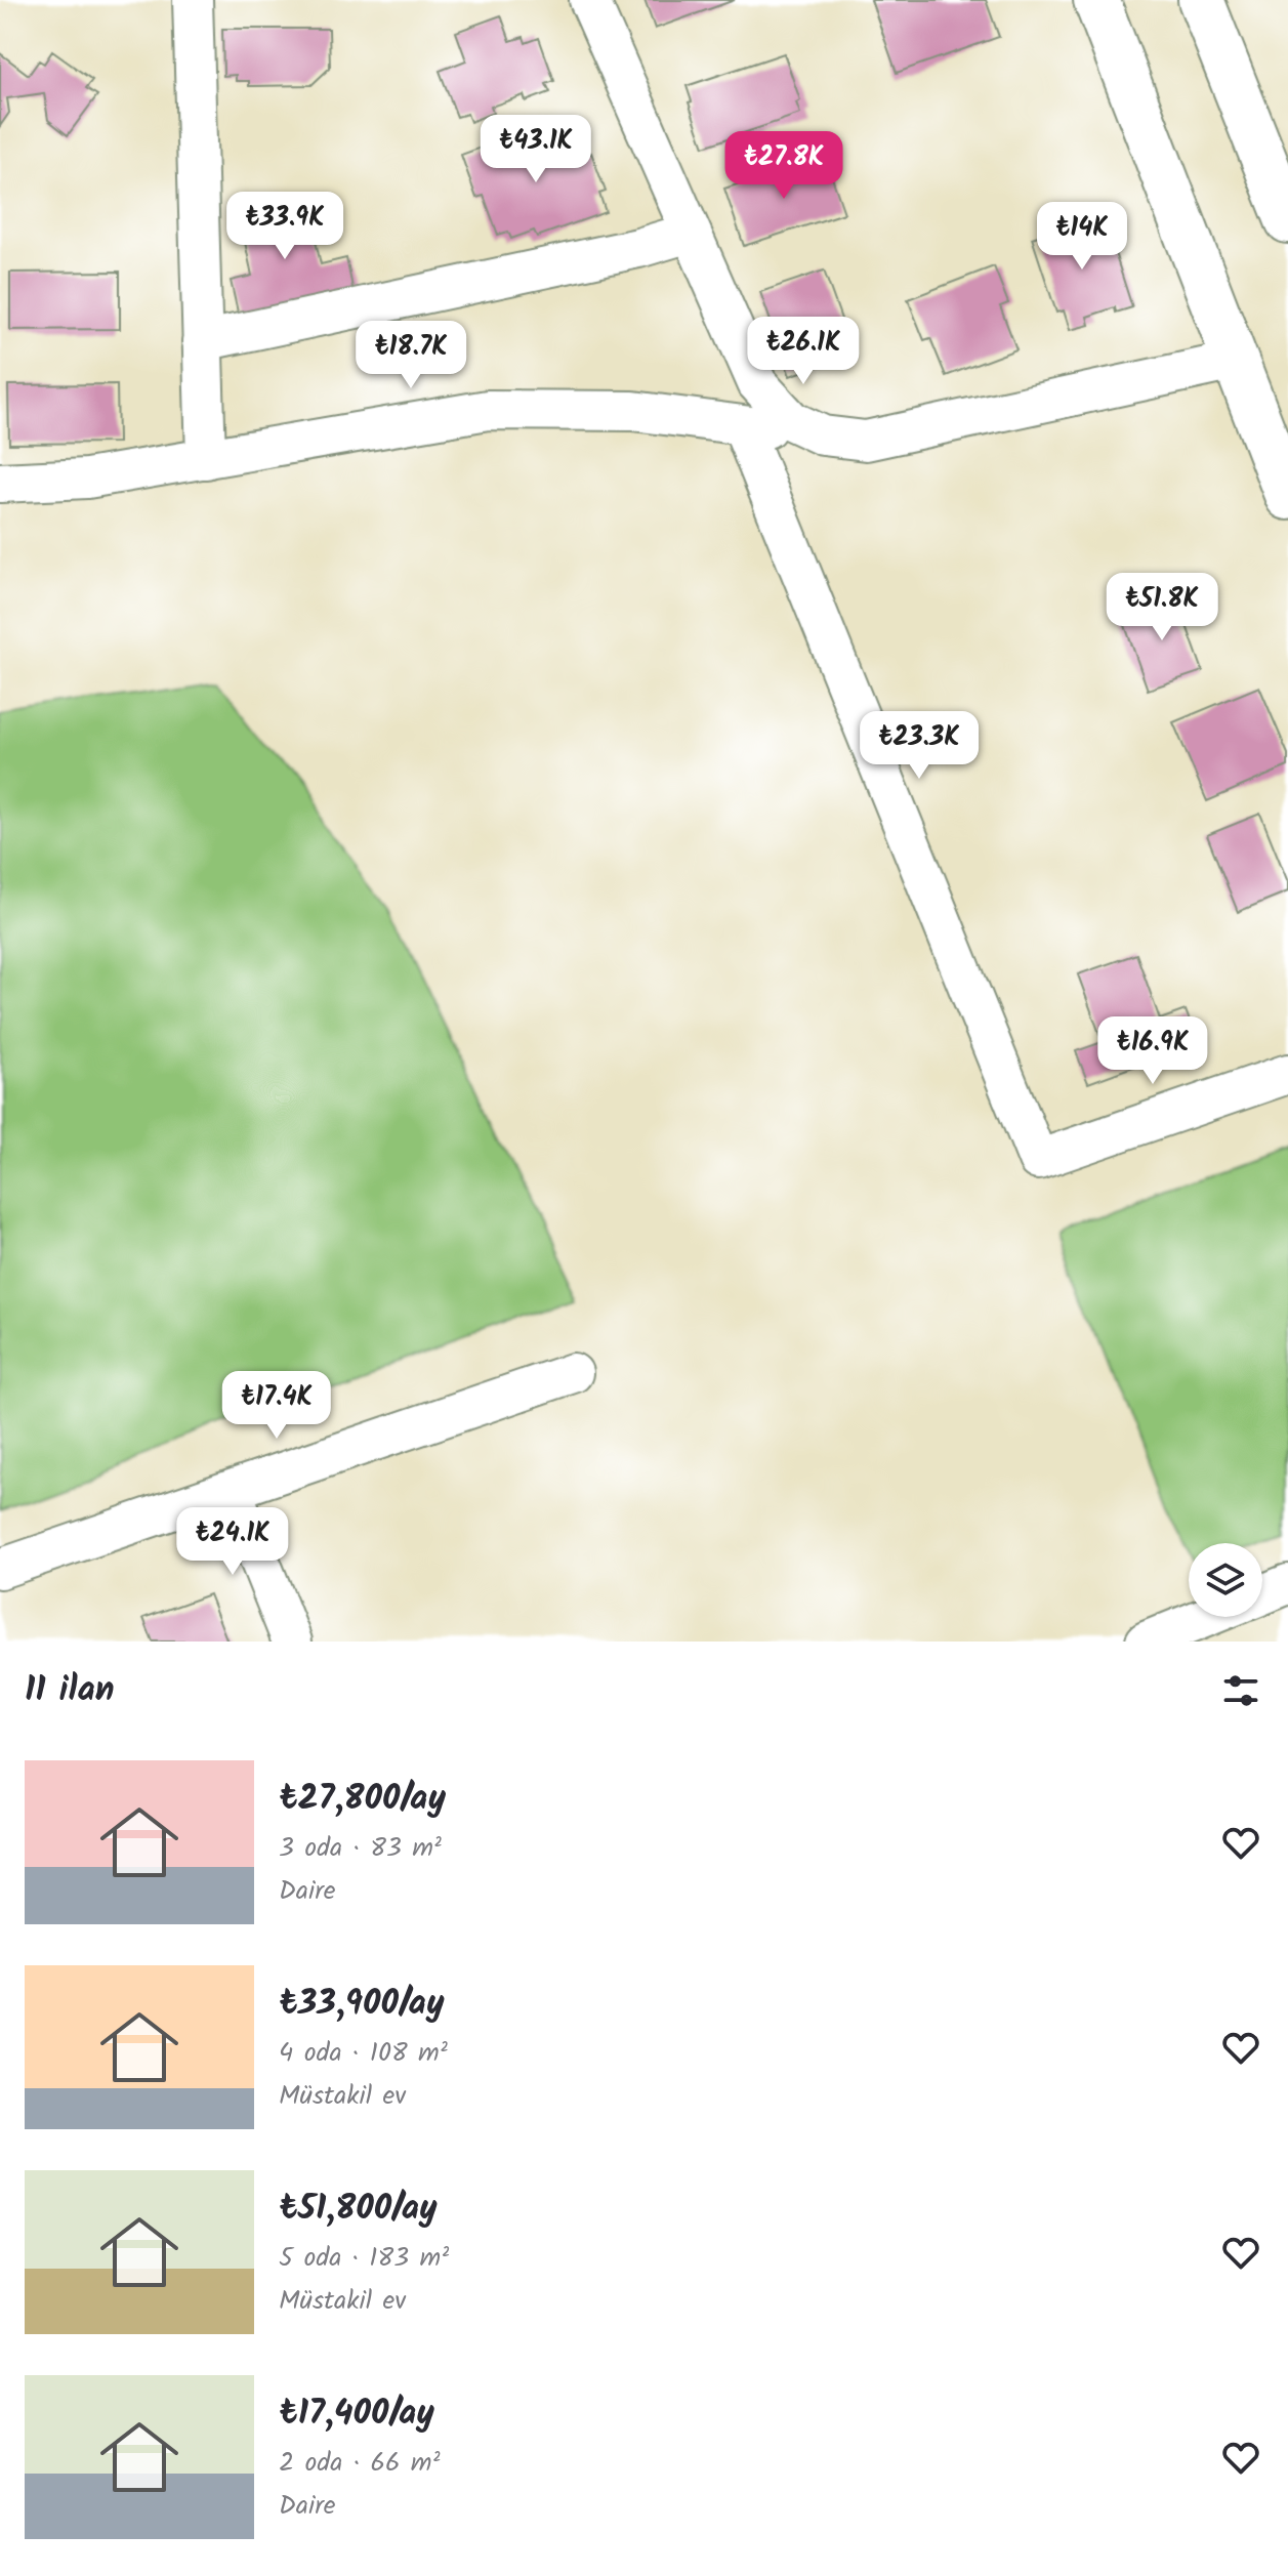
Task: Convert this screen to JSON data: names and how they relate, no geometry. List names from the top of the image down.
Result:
{
  "page": {
    "price": [
      "₺43.1K",
      "₺27.8K",
      "₺33.9K",
      "₺14K",
      "₺26.1K",
      "₺18.7K",
      "₺51.8K",
      "₺23.3K",
      "₺16.9K",
      "₺17.4K",
      "₺24.1K"
    ],
    "heading": "11 ilan",
    "list": [
      {
        "name": "₺27,800/ay",
        "note": "3 oda · 83 m² · Daire"
      },
      {
        "name": "₺33,900/ay",
        "note": "4 oda · 108 m² · Müstakil ev"
      },
      {
        "name": "₺51,800/ay",
        "note": "5 oda · 183 m² · Müstakil ev"
      },
      {
        "name": "₺17,400/ay",
        "note": "2 oda · 66 m² · Daire"
      }
    ]
  }
}
